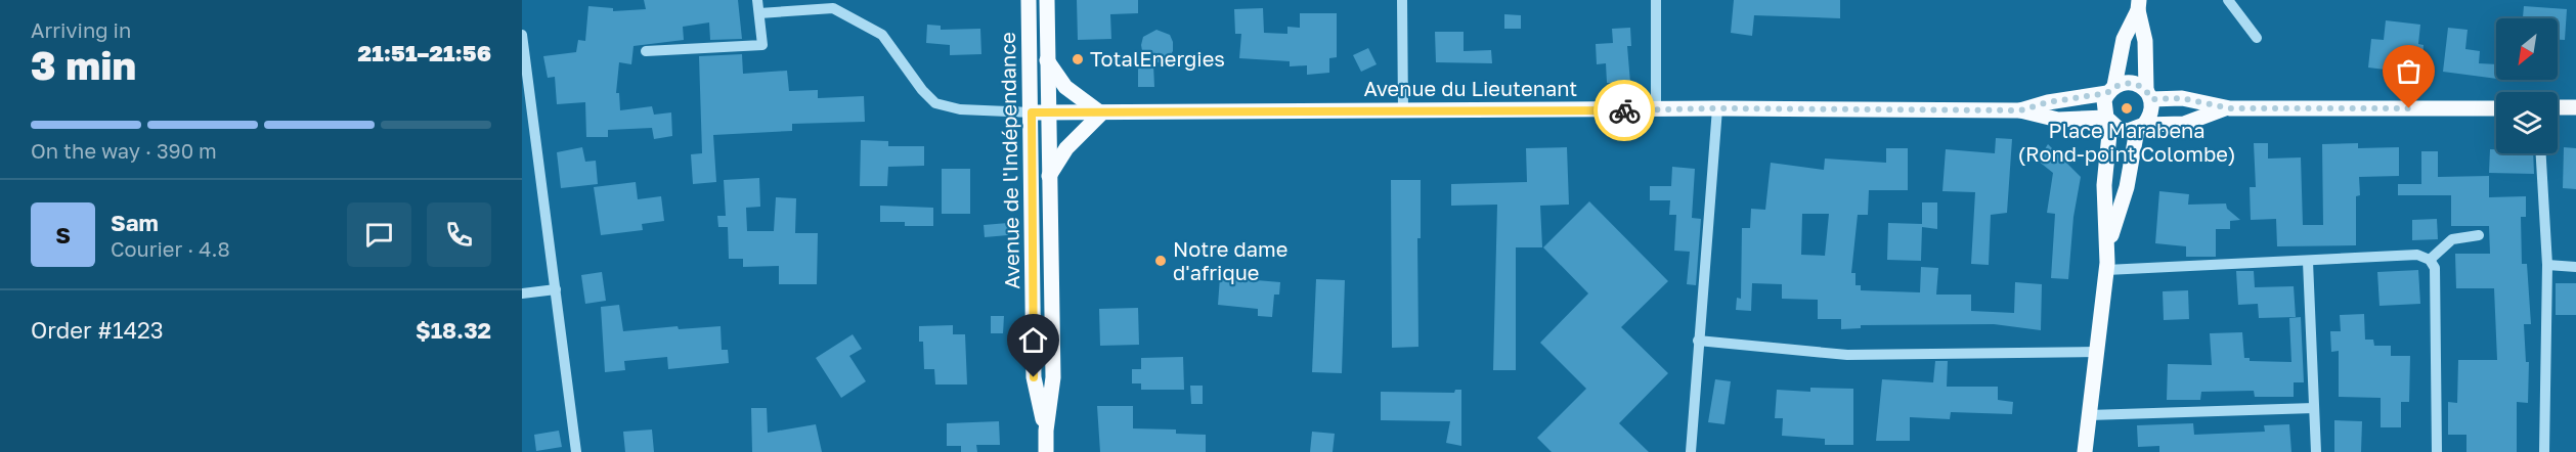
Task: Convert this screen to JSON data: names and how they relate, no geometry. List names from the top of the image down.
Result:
{
  "streets": {
    "main road": ["Avenue du Lieutenant", "Avenue de l'Indépendance"]
  },
  "crossings": [
    ["Avenue du Lieutenant", "Avenue de l'Indépendance"]
  ],
  "places": ["TotalEnergies", "Place Marabena (Rond-point Colombe)", "Notre dame d'afrique"],
  "north": "bottom left",
  "page": {
    "heading": ["3 min", "Arriving in", "21:51–21:56"],
    "panel": [
      "Sam",
      "Courier · 4.8",
      "Order #1423",
      "$18.32"
    ],
    "bar": "On the way · 390 m",
    "round": "S"
  }
}
